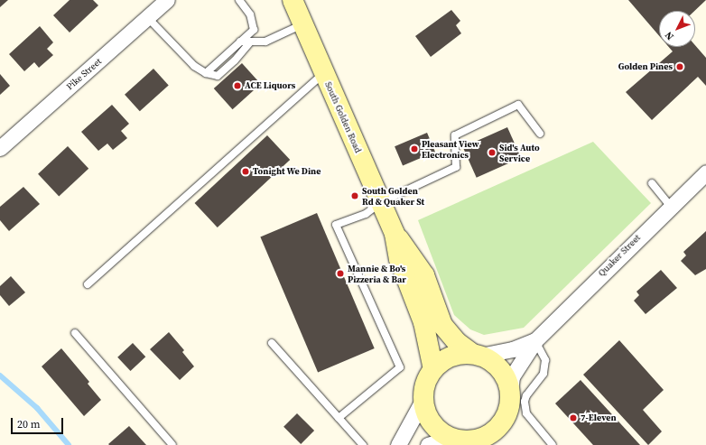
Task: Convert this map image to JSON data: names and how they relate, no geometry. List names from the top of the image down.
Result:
{
  "streets": {
    "main road": ["South Golden Road"],
    "street": ["Pike Street", "Quaker Street"]
  },
  "crossings": [
    ["South Golden Road", "Quaker Street"]
  ],
  "places": [
    "Golden Pines",
    "ACE Liquors",
    "Pleasant View Electronics",
    "Sid's Auto Service",
    "Tonight We Dine",
    "South Golden Rd & Quaker St",
    "Mannie & Bo's Pizzeria & Bar",
    "7-Eleven"
  ],
  "scale_bar": "20 m",
  "north": "bottom left"
}
